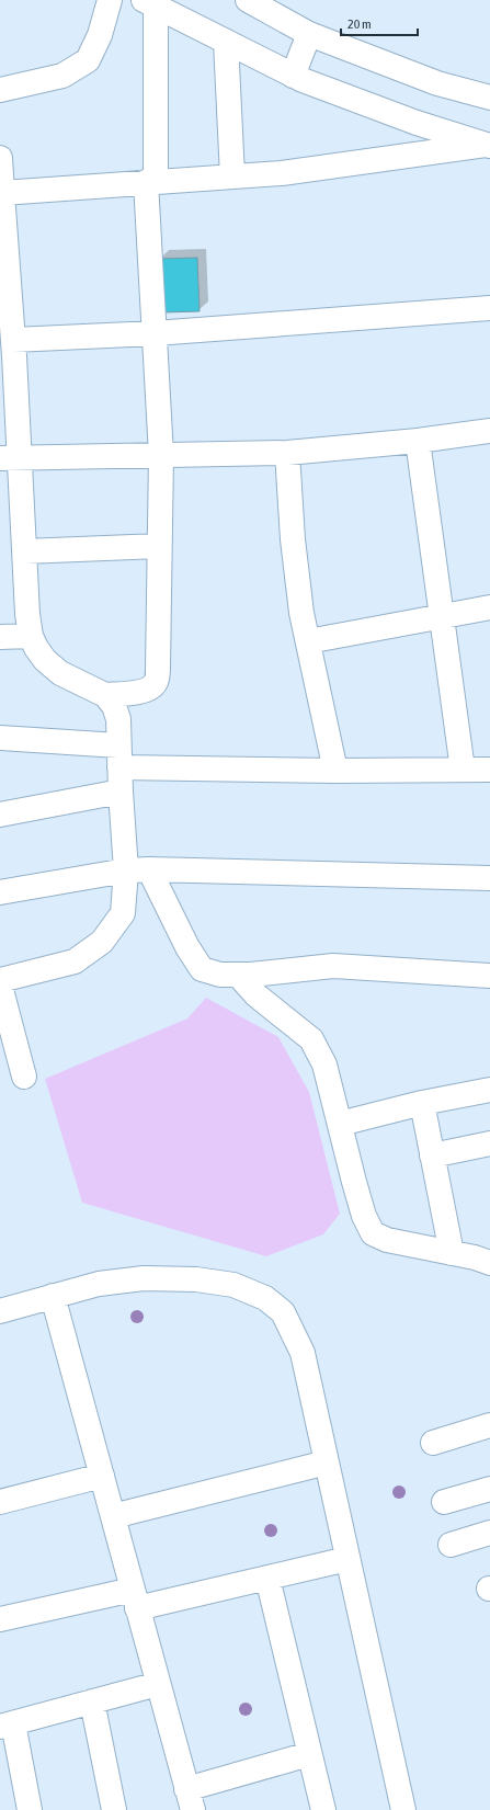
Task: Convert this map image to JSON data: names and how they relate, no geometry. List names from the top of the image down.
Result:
{
  "scale_bar": "20 m"
}
